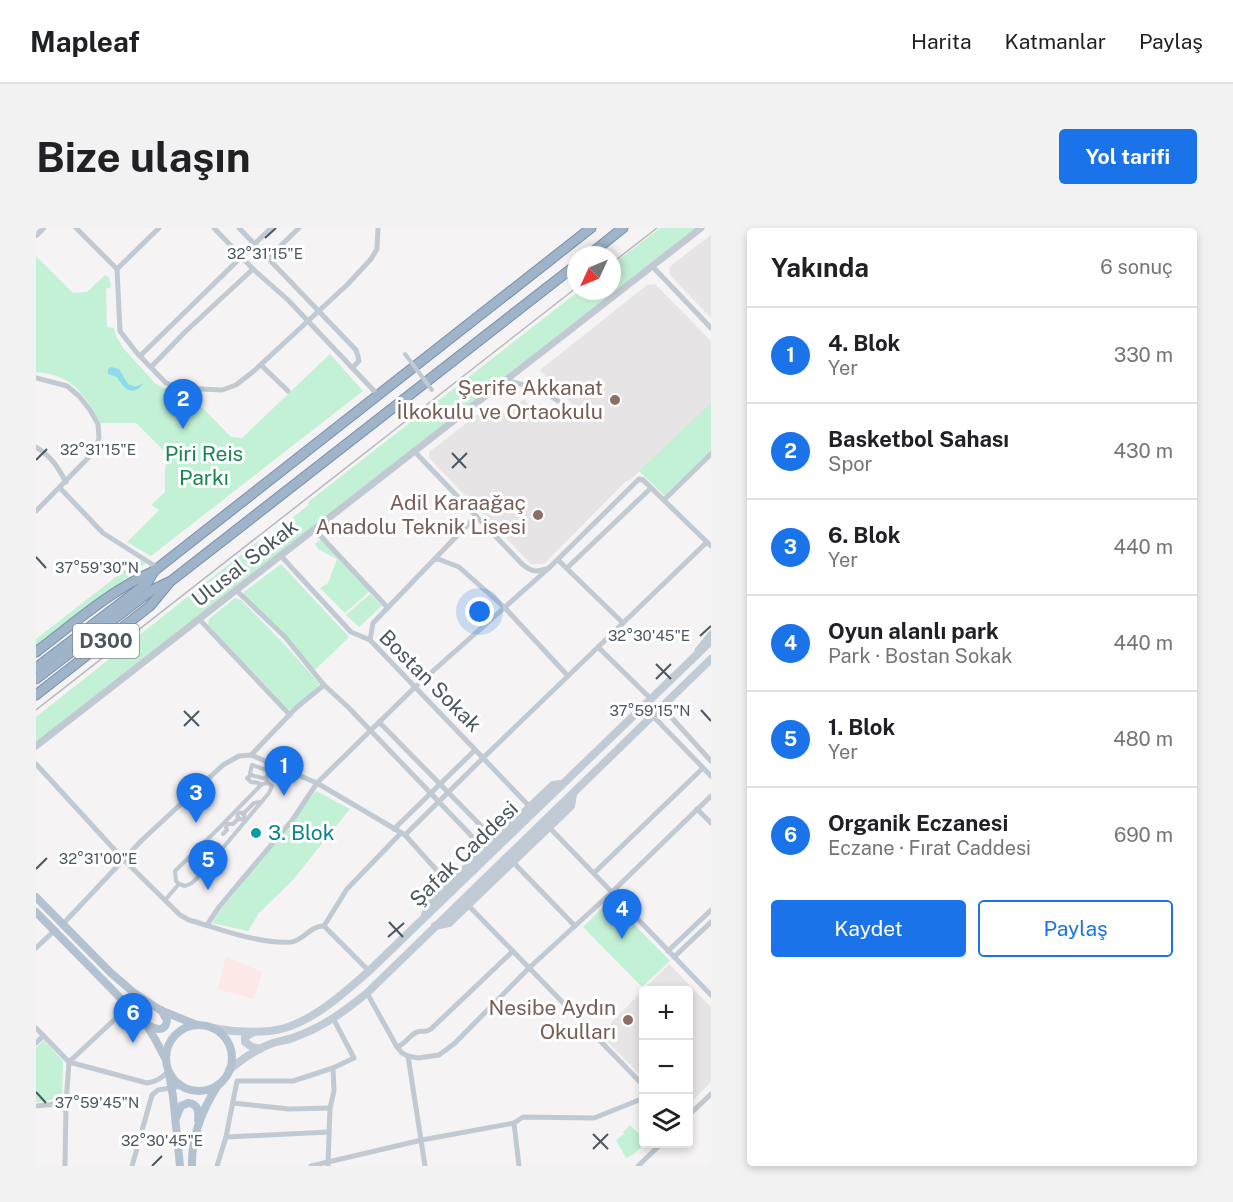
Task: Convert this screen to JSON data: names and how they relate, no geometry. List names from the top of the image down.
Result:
{
  "streets": {
    "highway": ["D300"],
    "main road": ["Şafak Caddesi"],
    "street": ["Ulusal Sokak", "Bostan Sokak"]
  },
  "crossings": [
    ["Ulusal Sokak", "Bostan Sokak"]
  ],
  "parks": ["Piri Reis Parkı"],
  "places": [
    "Şerife Akkanat İlkokulu ve Ortaokulu",
    "Adil Karaağaç Anadolu Teknik Lisesi",
    "3. Blok",
    "Nesibe Aydın Okulları"
  ],
  "north": "bottom left",
  "page": {
    "header": "Mapleaf",
    "nav": ["Harita", "Katmanlar", "Paylaş"],
    "buttons": [
      "Yol tarifi",
      ["Kaydet", "Paylaş"]
    ],
    "title": "Bize ulaşın",
    "heading": ["Yakında", "6 sonuç"],
    "list": [
      {
        "mark": "1",
        "name": "4. Blok",
        "note": "Yer",
        "value": "330 m"
      },
      {
        "mark": "2",
        "name": "Basketbol Sahası",
        "note": "Spor",
        "value": "430 m"
      },
      {
        "mark": "3",
        "name": "6. Blok",
        "note": "Yer",
        "value": "440 m"
      },
      {
        "mark": "4",
        "name": "Oyun alanlı park",
        "note": "Park · Bostan Sokak",
        "value": "440 m"
      },
      {
        "mark": "5",
        "name": "1. Blok",
        "note": "Yer",
        "value": "480 m"
      },
      {
        "mark": "6",
        "name": "Organik Eczanesi",
        "note": "Eczane · Fırat Caddesi",
        "value": "690 m"
      }
    ],
    "pins": [
      "2",
      "1",
      "3",
      "5",
      "4",
      "6"
    ],
    "map_buttons": ["+", "−"]
  },
  "coordinates": [
    "32°31'15\"E",
    "37°59'30\"N",
    "32°30'45\"E",
    "37°59'15\"N",
    "32°31'00\"E",
    "37°59'45\"N"
  ]
}
